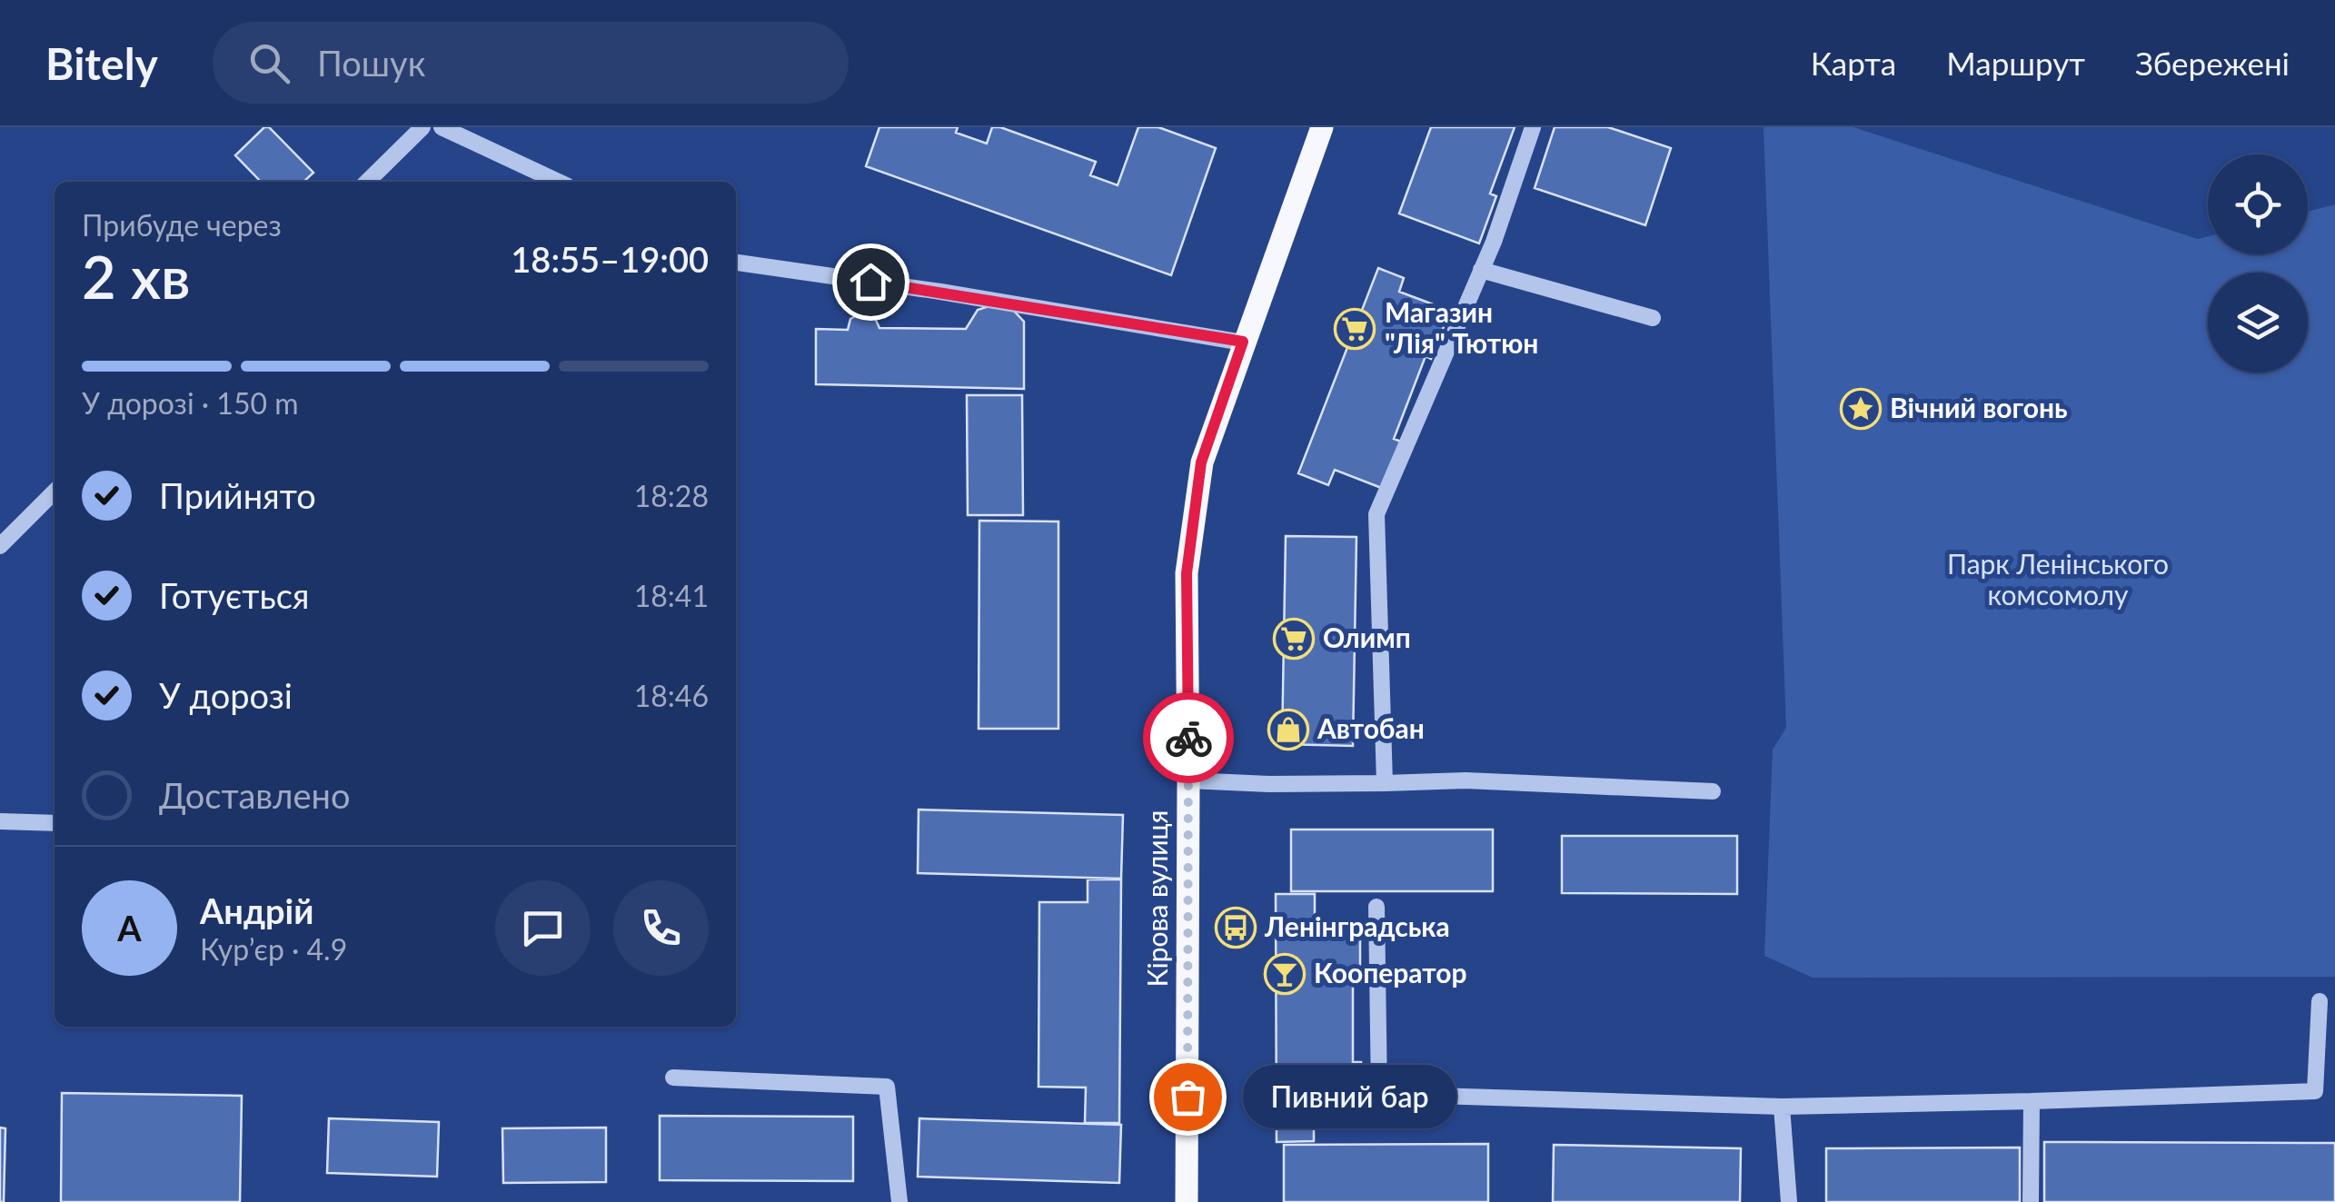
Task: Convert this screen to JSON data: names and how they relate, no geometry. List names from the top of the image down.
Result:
{
  "streets": {
    "main road": ["Кірова вулиця"]
  },
  "parks": ["Парк Ленінського комсомолу"],
  "places": {
    "supermarket": ["Магазин \"Лія\" Тютюн", "Олимп"],
    "place": ["Вічний вогонь"],
    "shop": ["Автобан"],
    "bus stop": ["Ленінградська"],
    "bar": ["Кооператор"],
    "other": ["Пивний бар"]
  },
  "page": {
    "header": "Bitely",
    "search": "Пошук",
    "nav": ["Карта", "Маршрут", "Збережені"],
    "heading": ["2 хв", "Прибуде через", "18:55–19:00"],
    "panel": ["Андрій", "Кур’єр · 4.9"],
    "bar": "У дорозі · 150 m",
    "list": [
      ["Прийнято", "18:28"],
      ["Готується", "18:41"],
      ["У дорозі", "18:46"],
      "Доставлено"
    ],
    "round": "А",
    "bubble": "Пивний бар"
  }
}
